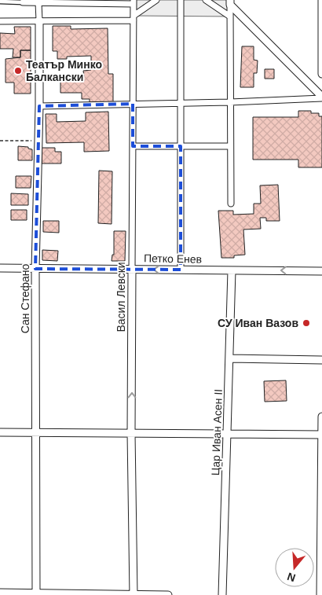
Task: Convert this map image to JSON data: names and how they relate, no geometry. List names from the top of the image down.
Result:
{
  "streets": {
    "street": [
      "Петко Енев",
      "Васил Левски",
      "Сан Стефано",
      "Цар Иван Асен II"
    ]
  },
  "crossings": [
    ["Петко Енев", "Васил Левски"],
    ["Петко Енев", "Сан Стефано"],
    ["Петко Енев", "Цар Иван Асен II"]
  ],
  "one_way": ["Петко Енев"],
  "places": ["Театър Минко Балкански", "СУ Иван Вазов"],
  "north": "bottom"
}
